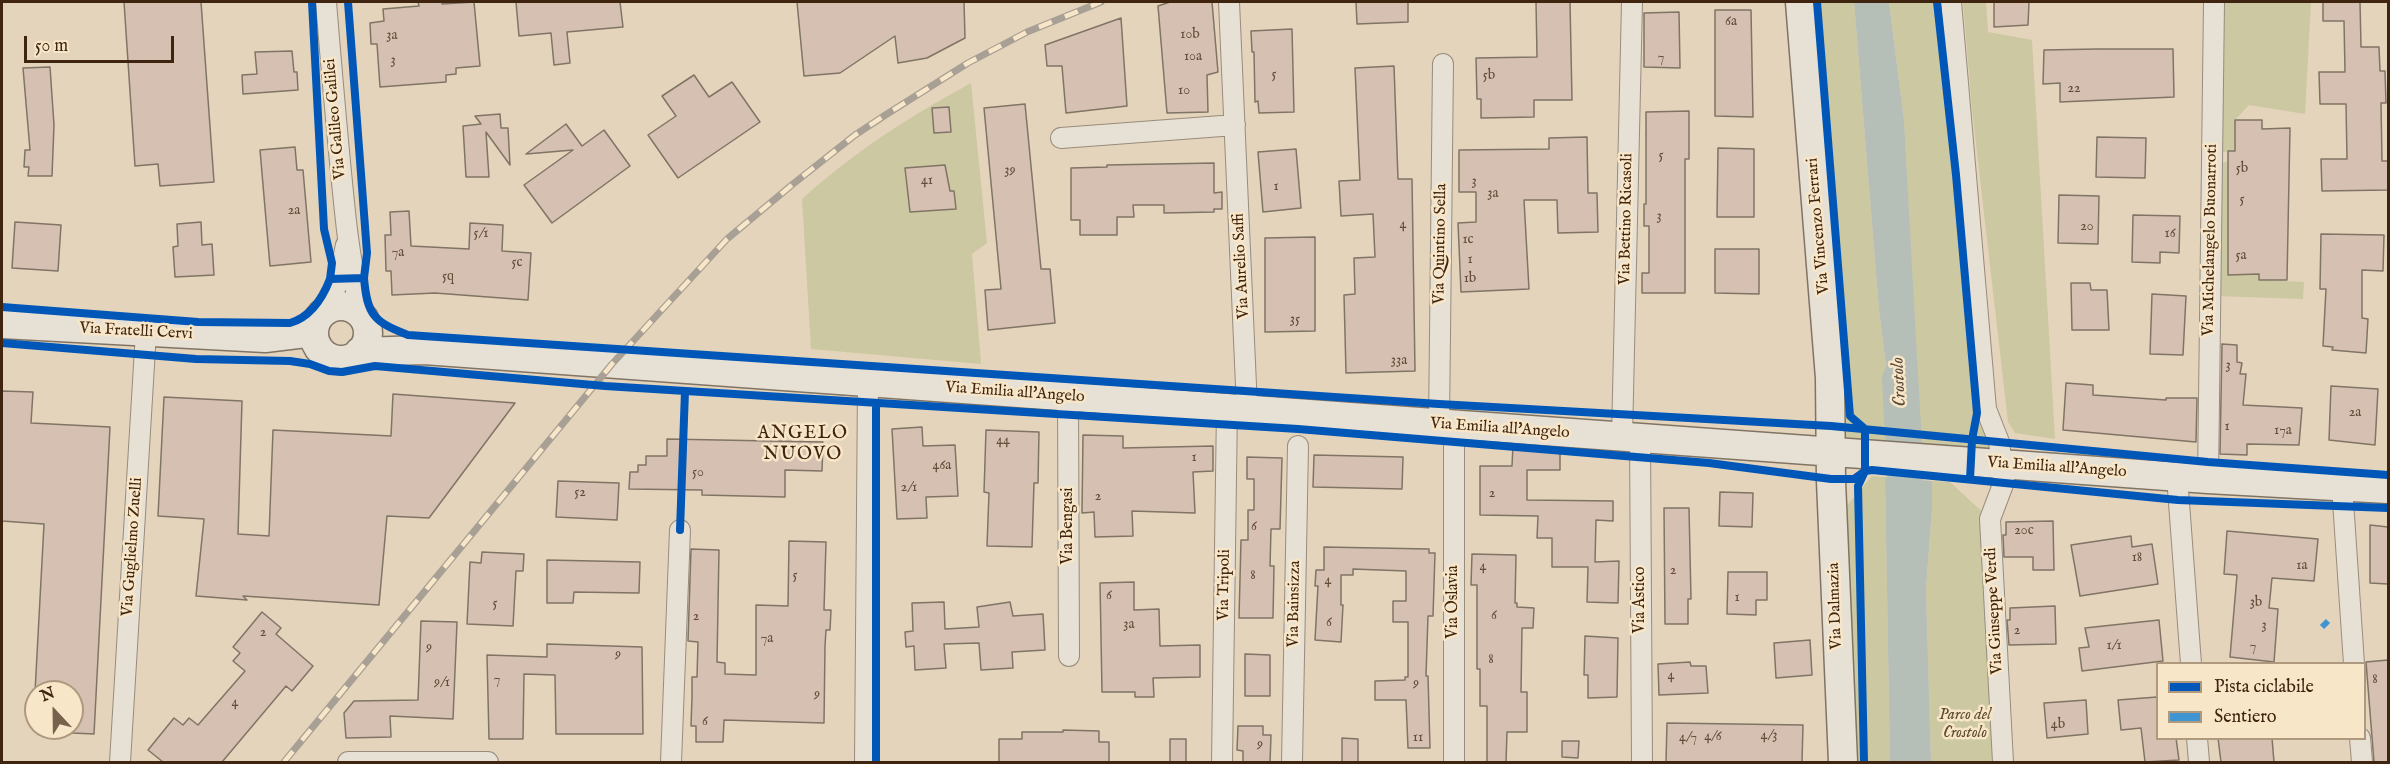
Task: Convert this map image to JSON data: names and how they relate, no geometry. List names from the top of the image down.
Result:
{
  "streets": {
    "main road": [
      "Via Vincenzo Ferrari",
      "Via Fratelli Cervi",
      "Via Emilia all'Angelo",
      "Via Dalmazia"
    ],
    "street": [
      "Via Galileo Galilei",
      "Via Bettino Ricasoli",
      "Via Michelangelo Buonarroti",
      "Via Quintino Sella",
      "Via Aurelio Saffi",
      "Via Bengasi",
      "Via Guglielmo Zuelli",
      "Via Tripoli",
      "Via Astico",
      "Via Oslavia",
      "Via Bainsizza",
      "Via Giuseppe Verdi"
    ]
  },
  "crossings": [
    ["Via Galileo Galilei", "Via Fratelli Cervi"],
    ["Via Galileo Galilei", "Via Emilia all'Angelo"],
    ["Via Bettino Ricasoli", "Via Emilia all'Angelo"],
    ["Via Bettino Ricasoli", "Via Astico"],
    ["Via Vincenzo Ferrari", "Via Emilia all'Angelo"],
    ["Via Vincenzo Ferrari", "Via Dalmazia"],
    ["Via Michelangelo Buonarroti", "Via Emilia all'Angelo"],
    ["Via Quintino Sella", "Via Emilia all'Angelo"],
    ["Via Quintino Sella", "Via Oslavia"],
    ["Via Aurelio Saffi", "Via Emilia all'Angelo"],
    ["Via Aurelio Saffi", "Via Tripoli"],
    ["Via Fratelli Cervi", "Via Guglielmo Zuelli"],
    ["Via Emilia all'Angelo", "Via Bengasi"],
    ["Via Emilia all'Angelo", "Via Tripoli"],
    ["Via Emilia all'Angelo", "Via Astico"],
    ["Via Emilia all'Angelo", "Via Oslavia"],
    ["Via Emilia all'Angelo", "Via Dalmazia"],
    ["Via Emilia all'Angelo", "Via Giuseppe Verdi"]
  ],
  "districts": ["ANGELO NUOVO"],
  "water": ["Crostolo"],
  "parks": ["Parco del Crostolo"],
  "house_numbers": [
    "6a",
    "10b",
    "3a",
    "10a",
    "7",
    "3",
    "5",
    "5b",
    "22",
    "10",
    "5",
    "5b",
    "39",
    "41",
    "3",
    "1",
    "3a",
    "5",
    "2a",
    "3",
    "4",
    "20",
    "5/1",
    "16",
    "1c",
    "7a",
    "5a",
    "1",
    "5c",
    "5q",
    "1b",
    "35",
    "33a",
    "3",
    "2a",
    "1",
    "17a",
    "44",
    "1",
    "46a",
    "50",
    "2/1",
    "52",
    "2",
    "2",
    "6",
    "20c",
    "18",
    "1a",
    "4",
    "2",
    "5",
    "8",
    "4",
    "6",
    "1",
    "3b",
    "5",
    "6",
    "2",
    "6",
    "3a",
    "3",
    "2",
    "2",
    "7a",
    "1/1",
    "7",
    "9",
    "9",
    "8",
    "4",
    "7",
    "8",
    "9/1",
    "9",
    "9",
    "4",
    "6",
    "4b",
    "4/3",
    "4/6",
    "11",
    "4/7",
    "9"
  ],
  "legend": ["Pista ciclabile", "Sentiero"],
  "scale_bar": "50 m",
  "north": "top"
}
